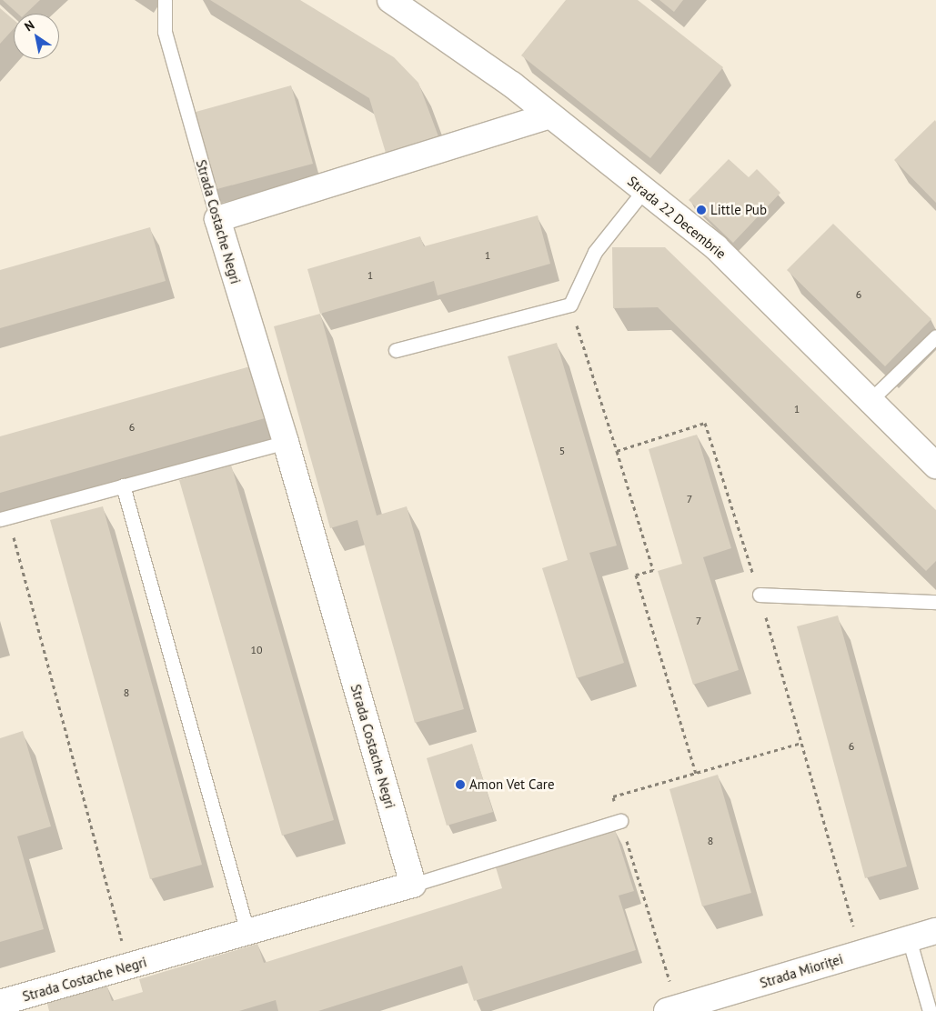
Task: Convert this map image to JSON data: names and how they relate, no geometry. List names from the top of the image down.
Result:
{
  "streets": {
    "street": ["Strada 22 Decembrie", "Strada Costache Negri", "Strada Mioriței"]
  },
  "places": ["Little Pub", "Amon Vet Care"],
  "house_numbers": [
    "1",
    "1",
    "6",
    "1",
    "6",
    "5",
    "7",
    "7",
    "10",
    "8",
    "6",
    "8"
  ],
  "north": "top left"
}
